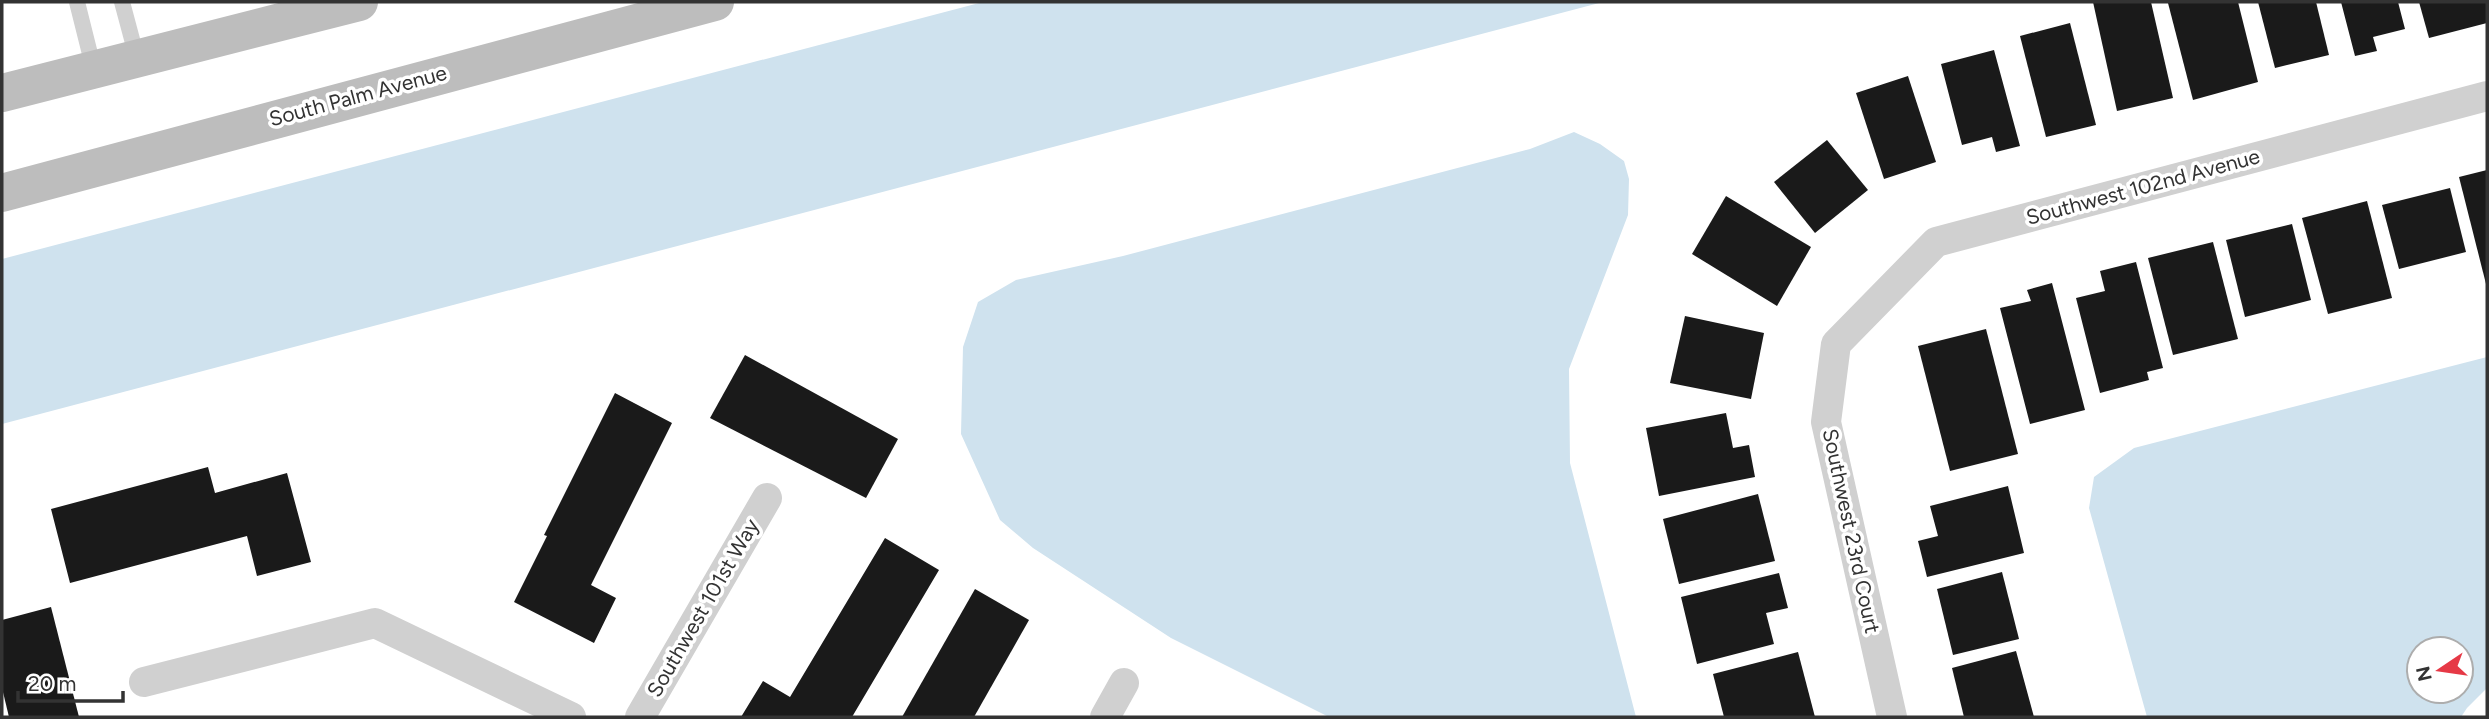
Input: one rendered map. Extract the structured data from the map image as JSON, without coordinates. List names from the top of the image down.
{
  "streets": {
    "main road": ["South Palm Avenue"],
    "street": ["Southwest 102nd Avenue", "Southwest 23rd Court", "Southwest 101st Way"]
  },
  "crossings": [
    ["Southwest 102nd Avenue", "Southwest 23rd Court"]
  ],
  "scale_bar": "20 m",
  "north": "left"
}
